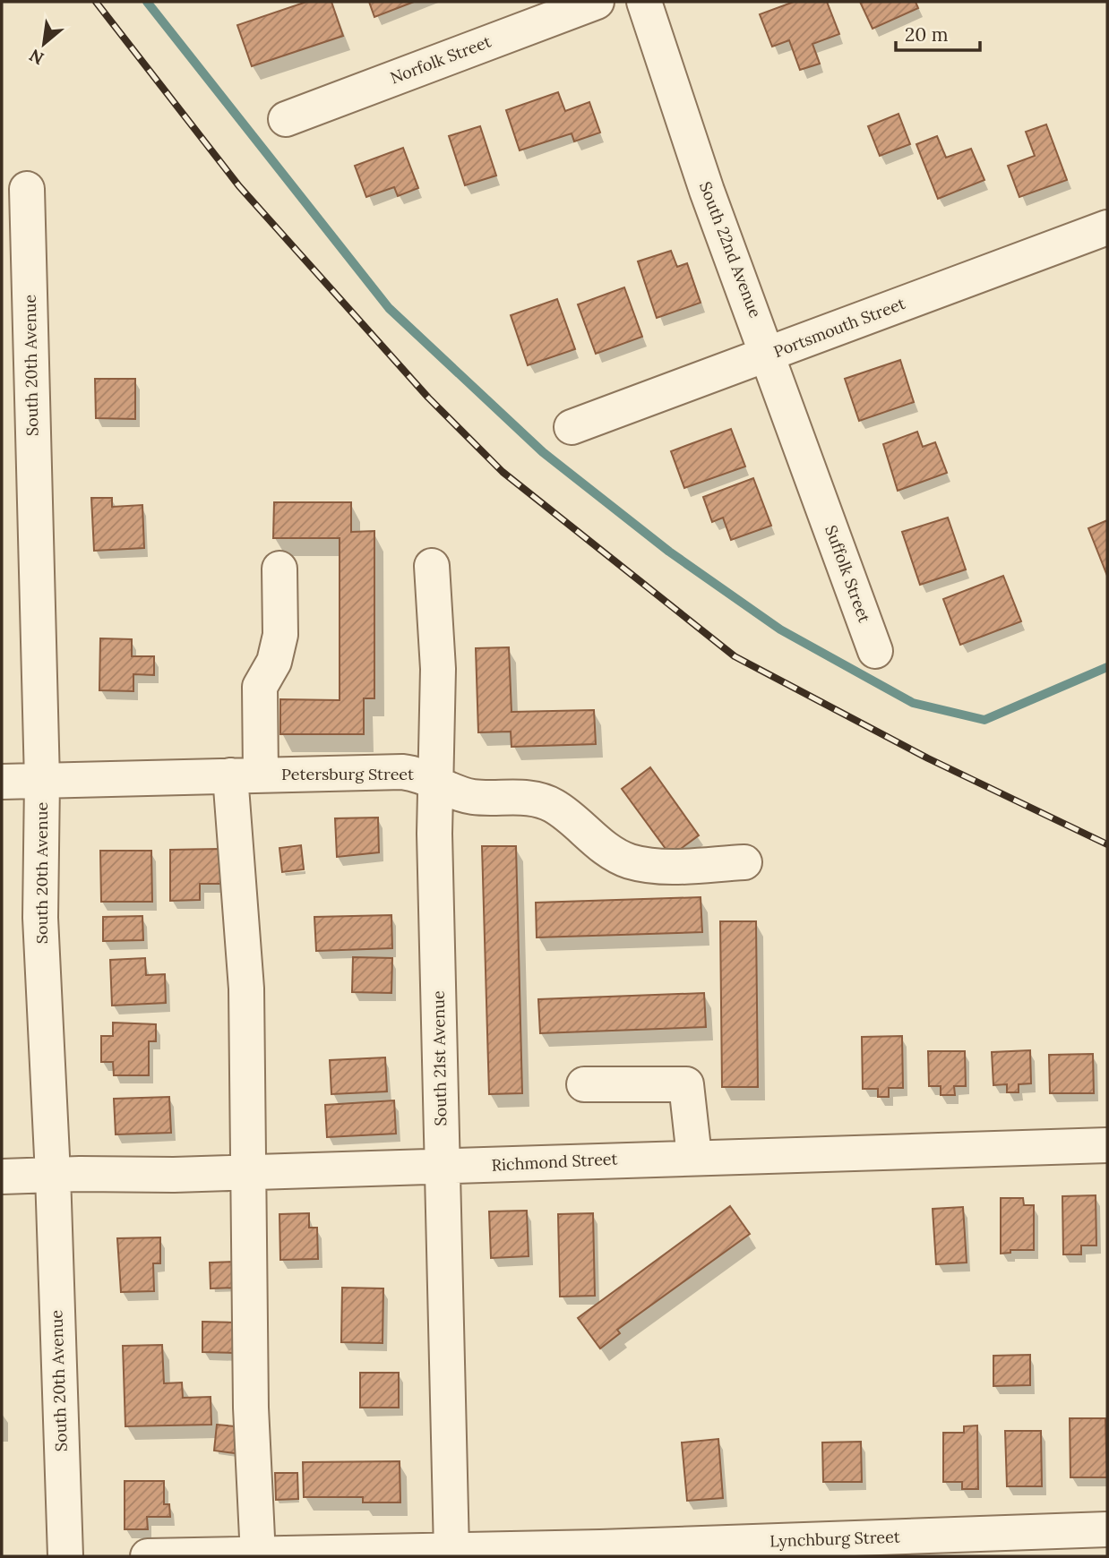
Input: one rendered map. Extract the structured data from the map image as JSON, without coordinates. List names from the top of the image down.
{
  "streets": {
    "street": [
      "Norfolk Street",
      "South 22nd Avenue",
      "Portsmouth Street",
      "South 20th Avenue",
      "Suffolk Street",
      "Petersburg Street",
      "South 21st Avenue",
      "Richmond Street",
      "Lynchburg Street"
    ]
  },
  "crossings": [
    ["South 22nd Avenue", "Portsmouth Street"],
    ["South 22nd Avenue", "Suffolk Street"],
    ["South 20th Avenue", "Petersburg Street"],
    ["South 20th Avenue", "Richmond Street"],
    ["Petersburg Street", "South 21st Avenue"],
    ["South 21st Avenue", "Richmond Street"],
    ["South 21st Avenue", "Lynchburg Street"]
  ],
  "scale_bar": "20 m",
  "north": "bottom left"
}
